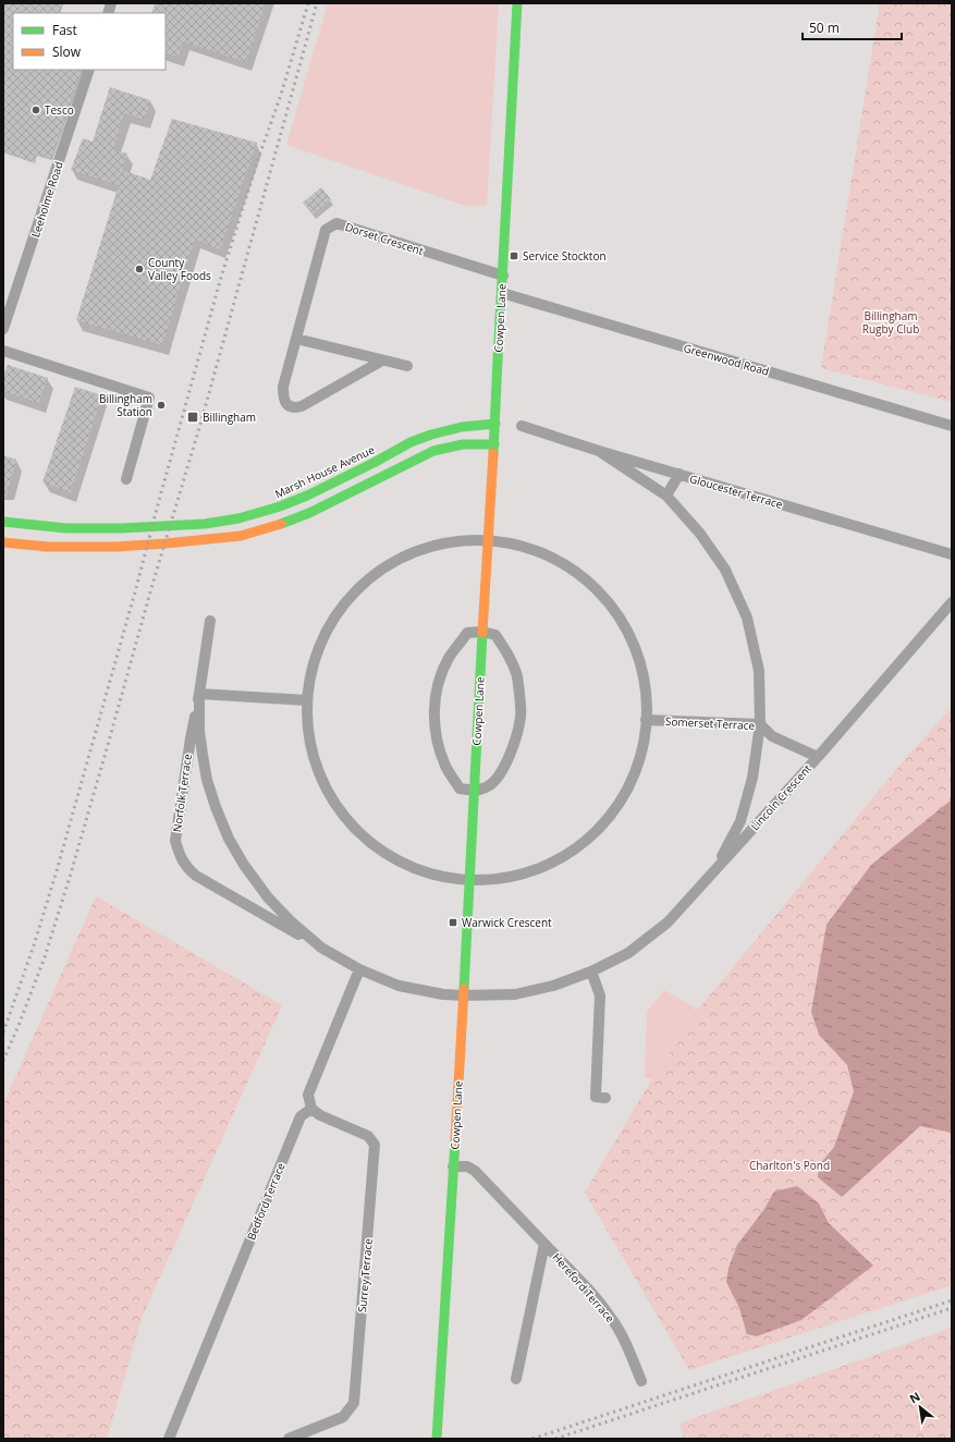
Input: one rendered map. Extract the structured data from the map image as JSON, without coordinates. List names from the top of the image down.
{
  "streets": {
    "street": [
      "Leeholme Road",
      "Dorset Crescent",
      "Cowpen Lane",
      "Greenwood Road",
      "Marsh House Avenue",
      "Gloucester Terrace",
      "Somerset Terrace",
      "Norfolk Terrace",
      "Lincoln Crescent",
      "Bedford Terrace",
      "Surrey Terrace",
      "Hereford Terrace"
    ]
  },
  "crossings": [
    ["Dorset Crescent", "Cowpen Lane"],
    ["Cowpen Lane", "Greenwood Road"],
    ["Cowpen Lane", "Marsh House Avenue"],
    ["Cowpen Lane", "Lincoln Crescent"],
    ["Cowpen Lane", "Hereford Terrace"],
    ["Somerset Terrace", "Lincoln Crescent"],
    ["Bedford Terrace", "Surrey Terrace"]
  ],
  "parks": ["Billingham Rugby Club", "Charlton's Pond"],
  "places": {
    "other": ["Tesco", "County Valley Foods", "Billingham Station"],
    "transit": ["Service Stockton", "Billingham", "Warwick Crescent"]
  },
  "legend": ["Fast", "Slow"],
  "scale_bar": "50 m",
  "north": "top left"
}
